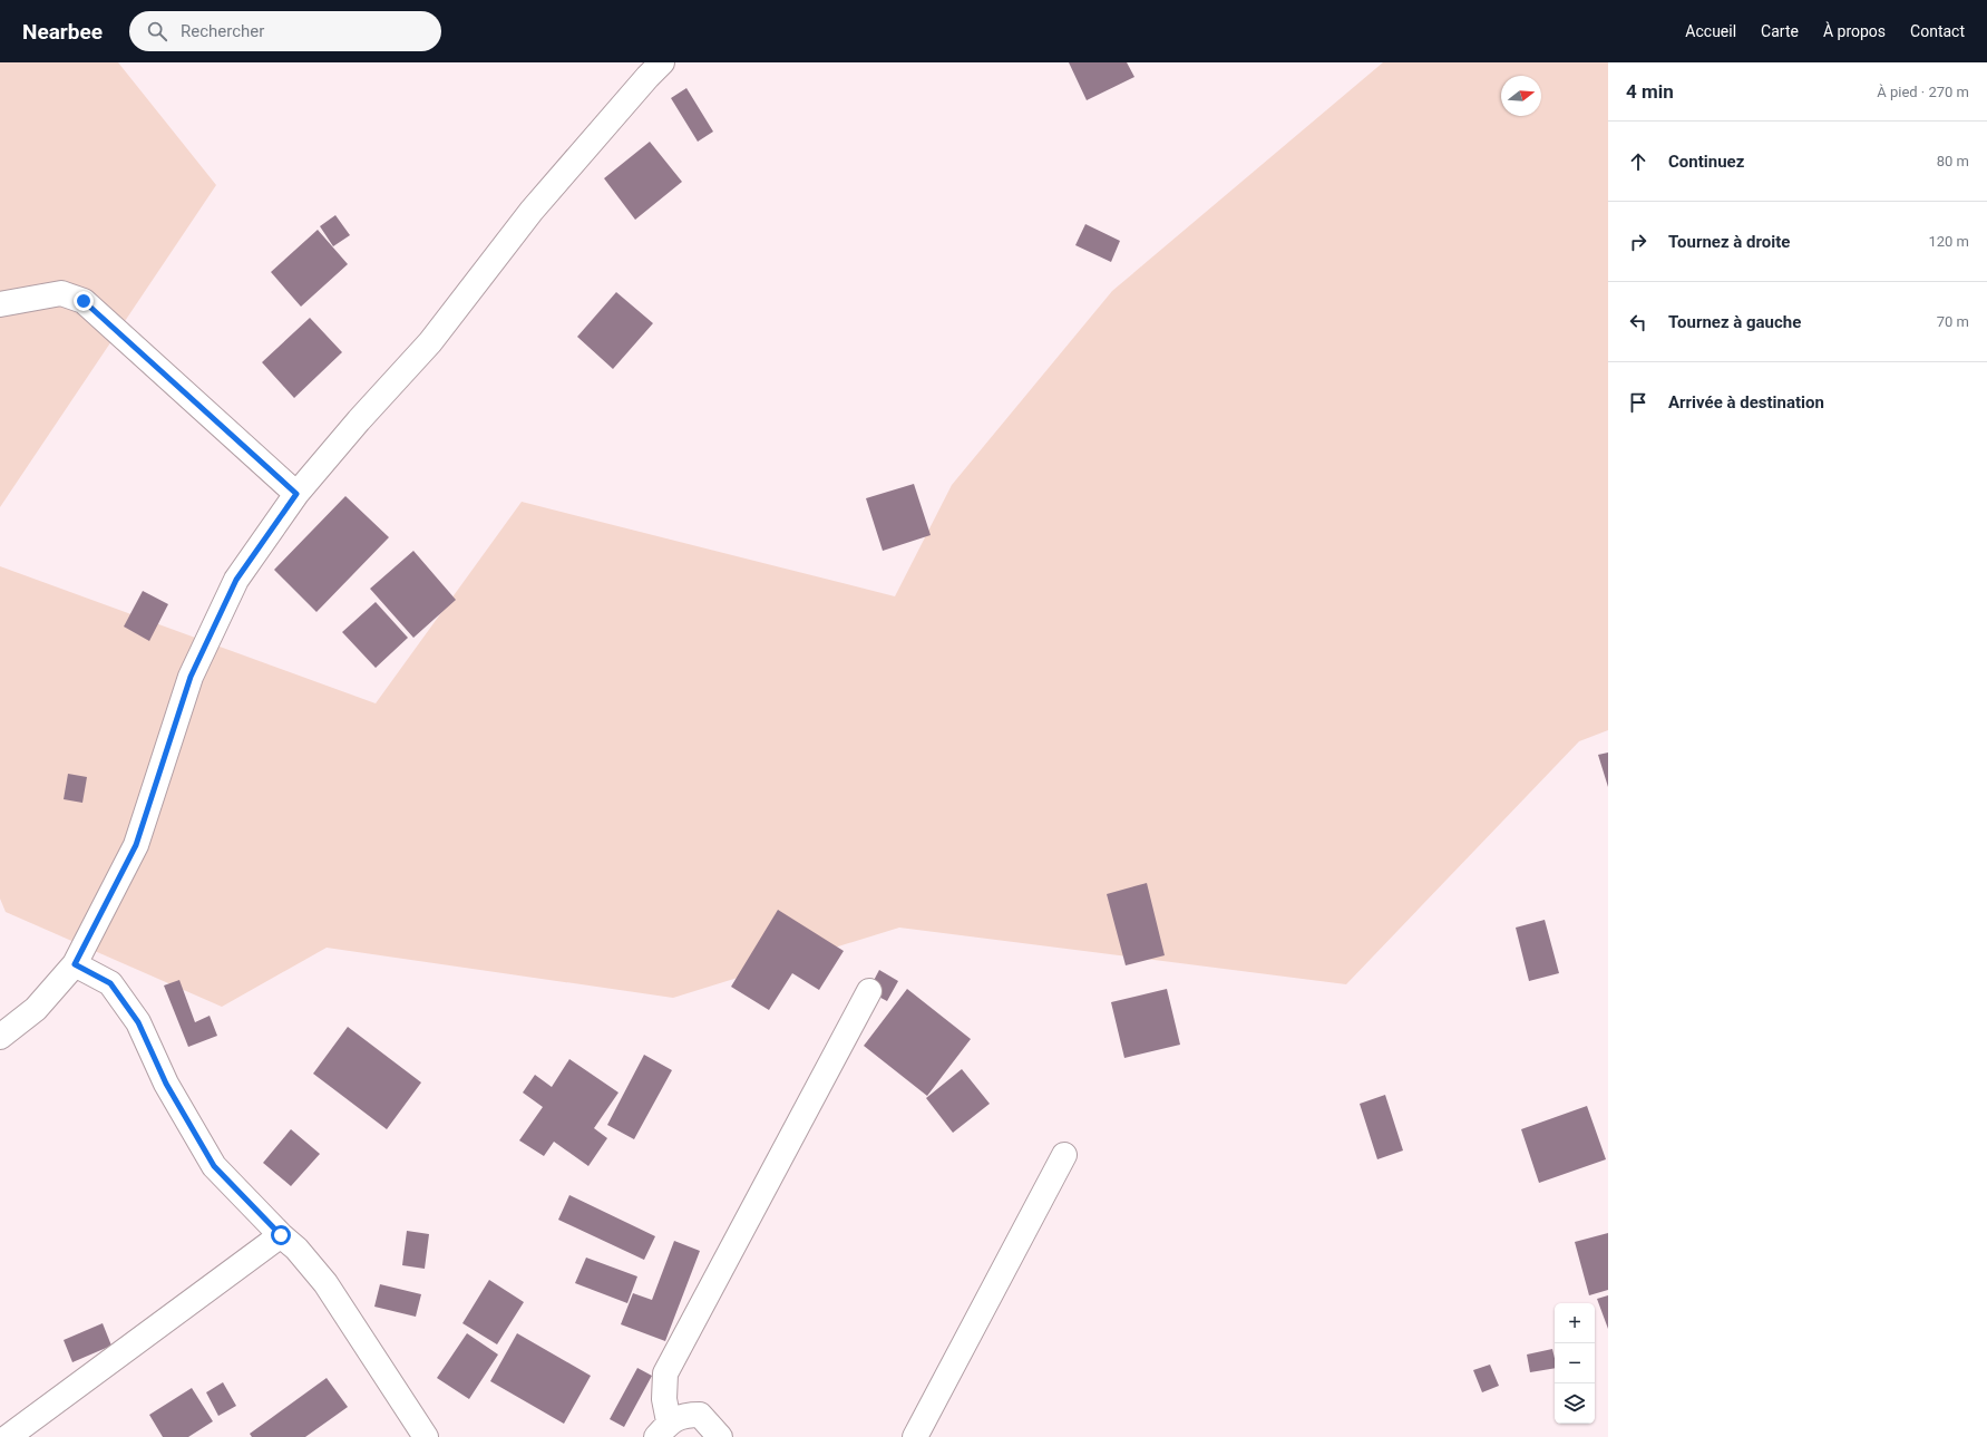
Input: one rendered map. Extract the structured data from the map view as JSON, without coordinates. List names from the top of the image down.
{
  "north": "right",
  "page": {
    "header": "Nearbee",
    "search": "Rechercher",
    "nav": [
      "Accueil",
      "Carte",
      "À propos",
      "Contact"
    ],
    "heading": ["4 min", "À pied · 270 m"],
    "list": [
      ["Continuez", "80 m"],
      ["Tournez à droite", "120 m"],
      ["Tournez à gauche", "70 m"],
      "Arrivée à destination"
    ],
    "map_buttons": ["+", "−"]
  }
}
